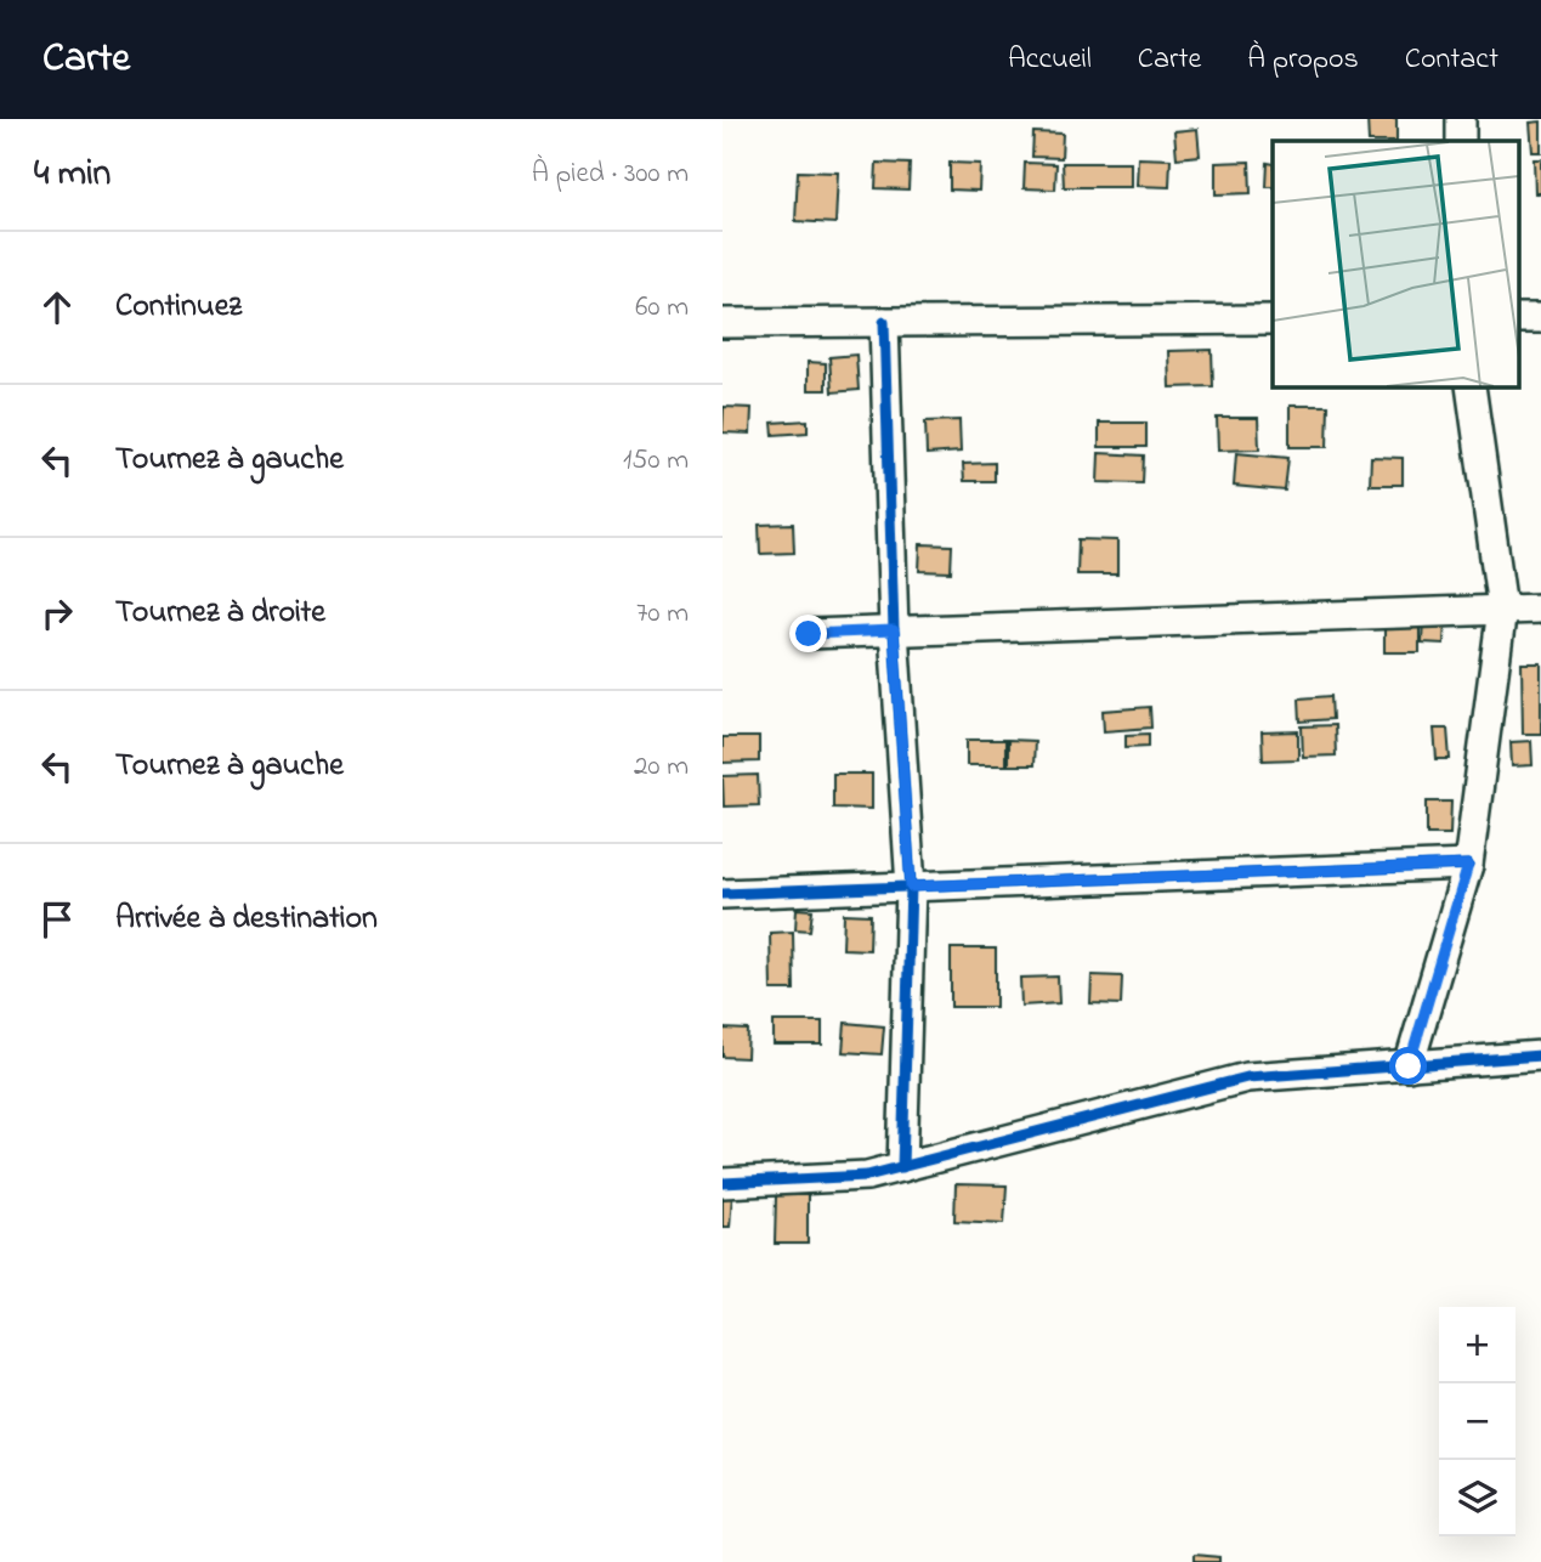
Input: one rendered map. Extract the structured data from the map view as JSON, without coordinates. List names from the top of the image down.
{
  "page": {
    "header": "Carte",
    "nav": [
      "Accueil",
      "Carte",
      "À propos",
      "Contact"
    ],
    "heading": ["4 min", "À pied · 300 m"],
    "list": [
      ["Continuez", "60 m"],
      ["Tournez à gauche", "150 m"],
      ["Tournez à droite", "70 m"],
      ["Tournez à gauche", "20 m"],
      "Arrivée à destination"
    ],
    "map_buttons": ["+", "−"]
  }
}
